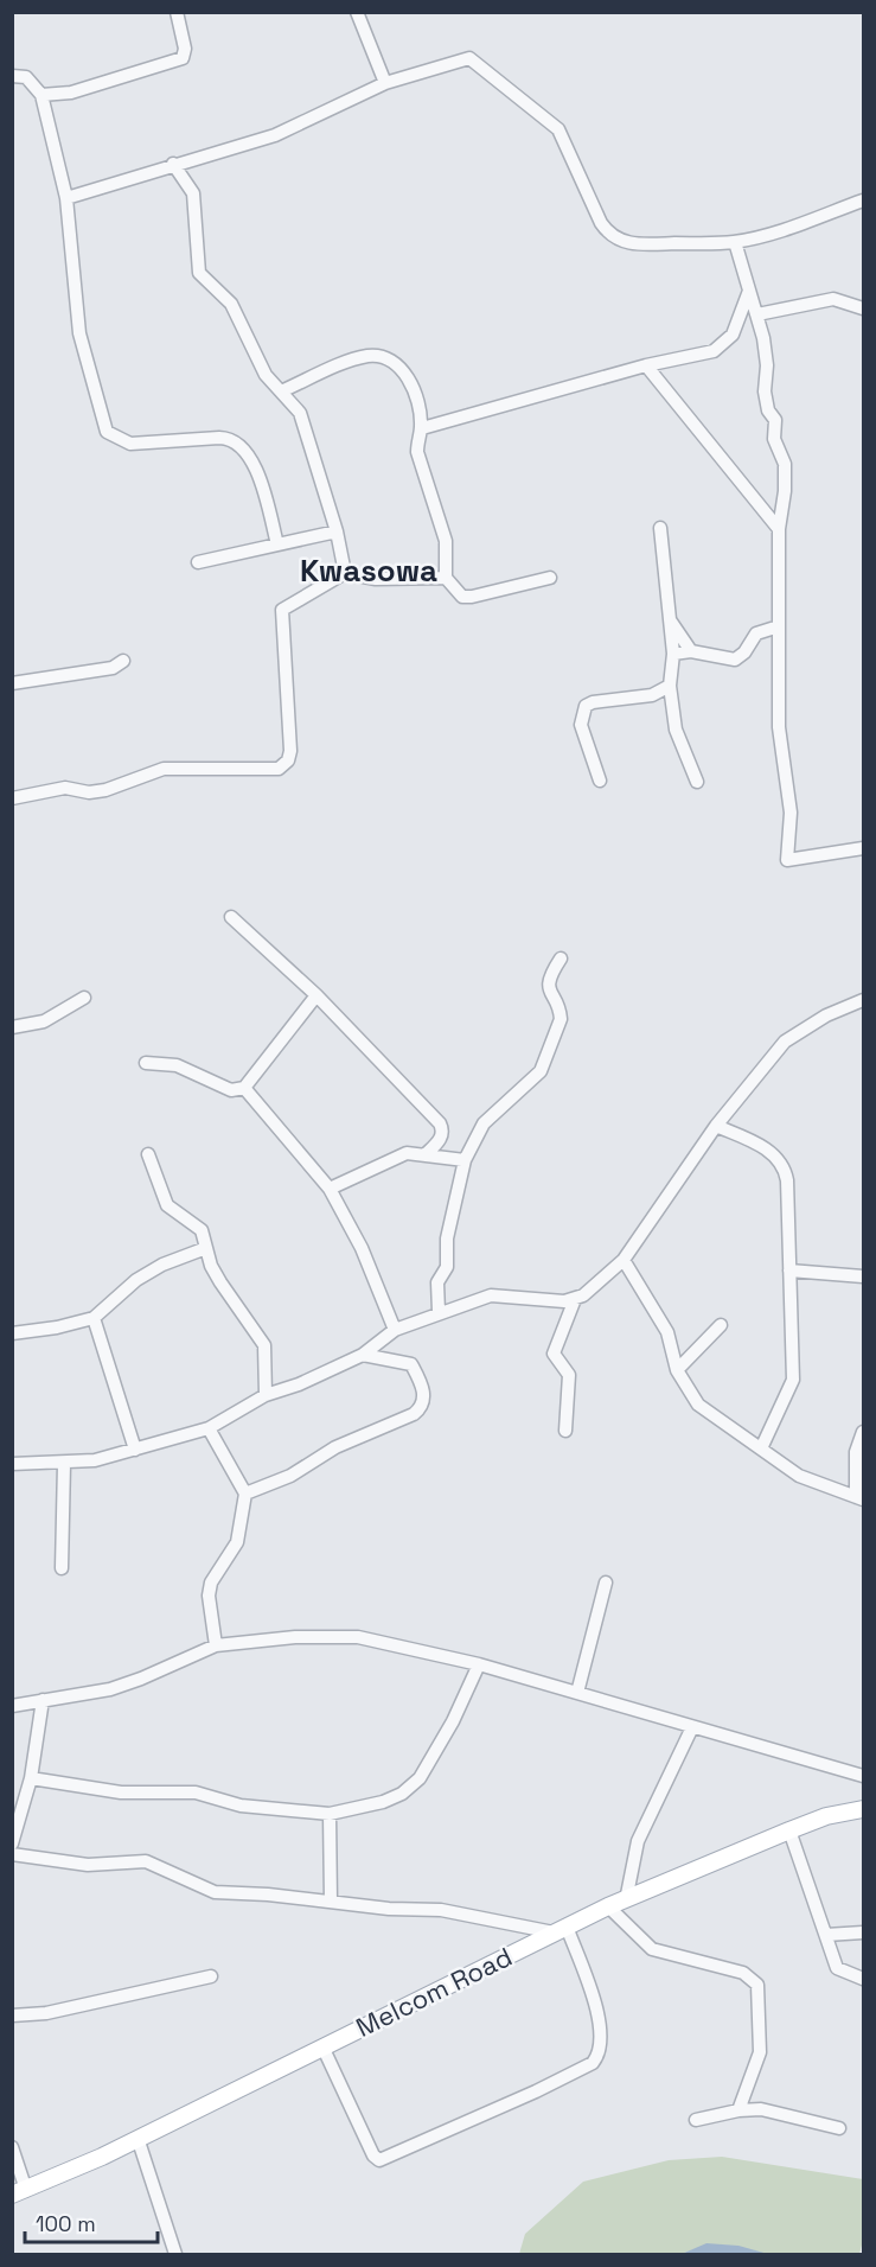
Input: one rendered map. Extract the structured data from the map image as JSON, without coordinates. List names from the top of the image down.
{
  "streets": {
    "main road": ["Melcom Road"]
  },
  "districts": ["Kwasowa"],
  "scale_bar": "100 m"
}
